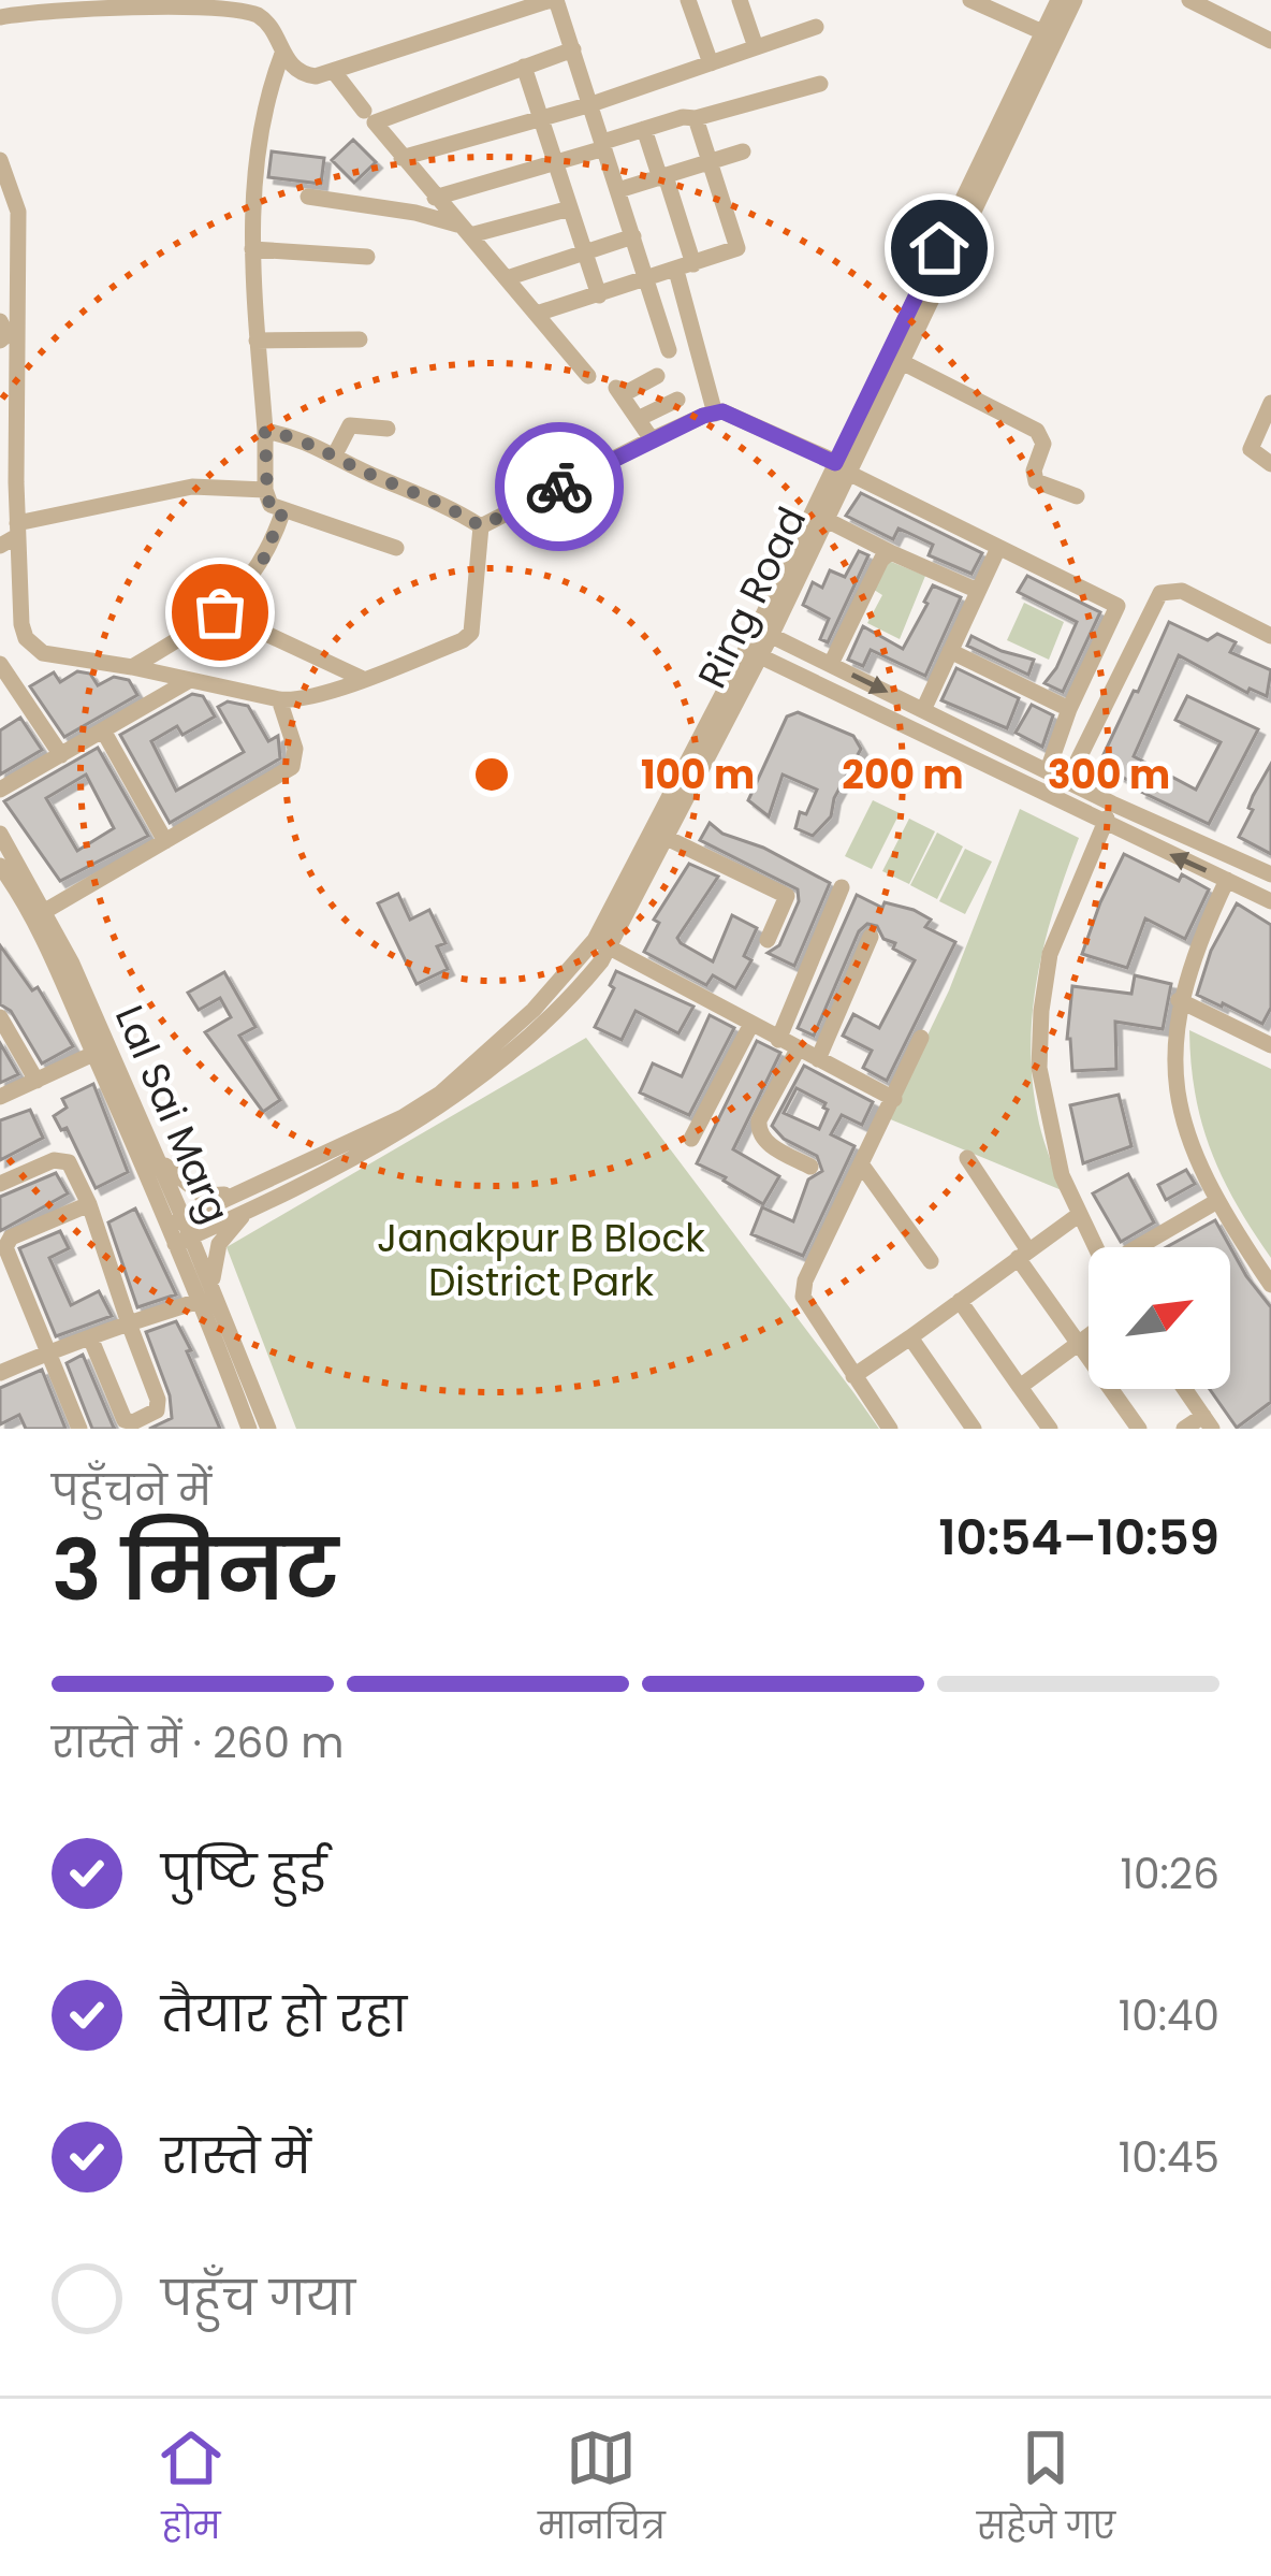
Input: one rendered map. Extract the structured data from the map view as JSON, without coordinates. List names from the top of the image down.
{
  "streets": {
    "street": ["Ring Road", "Lal Sai Marg"]
  },
  "crossings": [
    ["Ring Road", "Lal Sai Marg"]
  ],
  "parks": ["Janakpur B Block District Park"],
  "north": "top right",
  "page": {
    "heading": ["3 मिनट", "पहुँचने में", "10:54–10:59"],
    "bar": "रास्ते में · 260 m",
    "list": [
      ["पुष्टि हुई", "10:26"],
      ["तैयार हो रहा", "10:40"],
      ["रास्ते में", "10:45"],
      "पहुँच गया"
    ],
    "tabs": ["होम", "मानचित्र", "सहेजे गए"]
  },
  "rings": ["100 m", "200 m", "300 m"]
}
